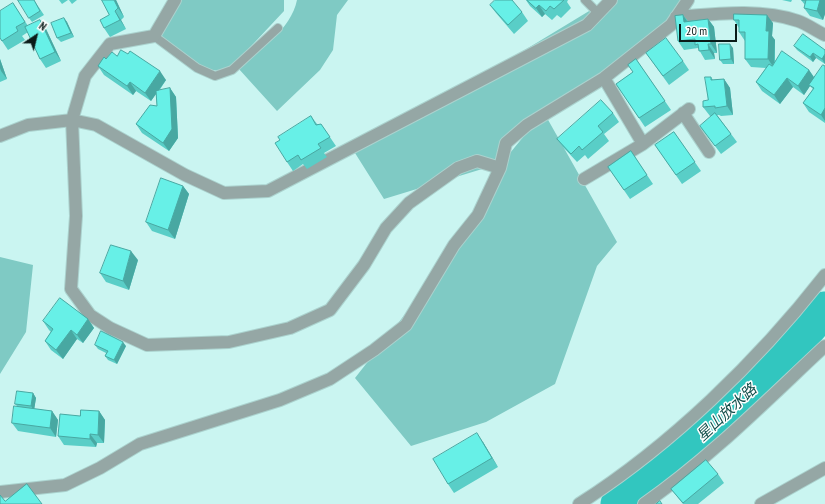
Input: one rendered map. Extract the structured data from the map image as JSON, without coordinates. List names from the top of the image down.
{
  "water": ["星山放水路"],
  "scale_bar": "20 m",
  "north": "top right"
}
